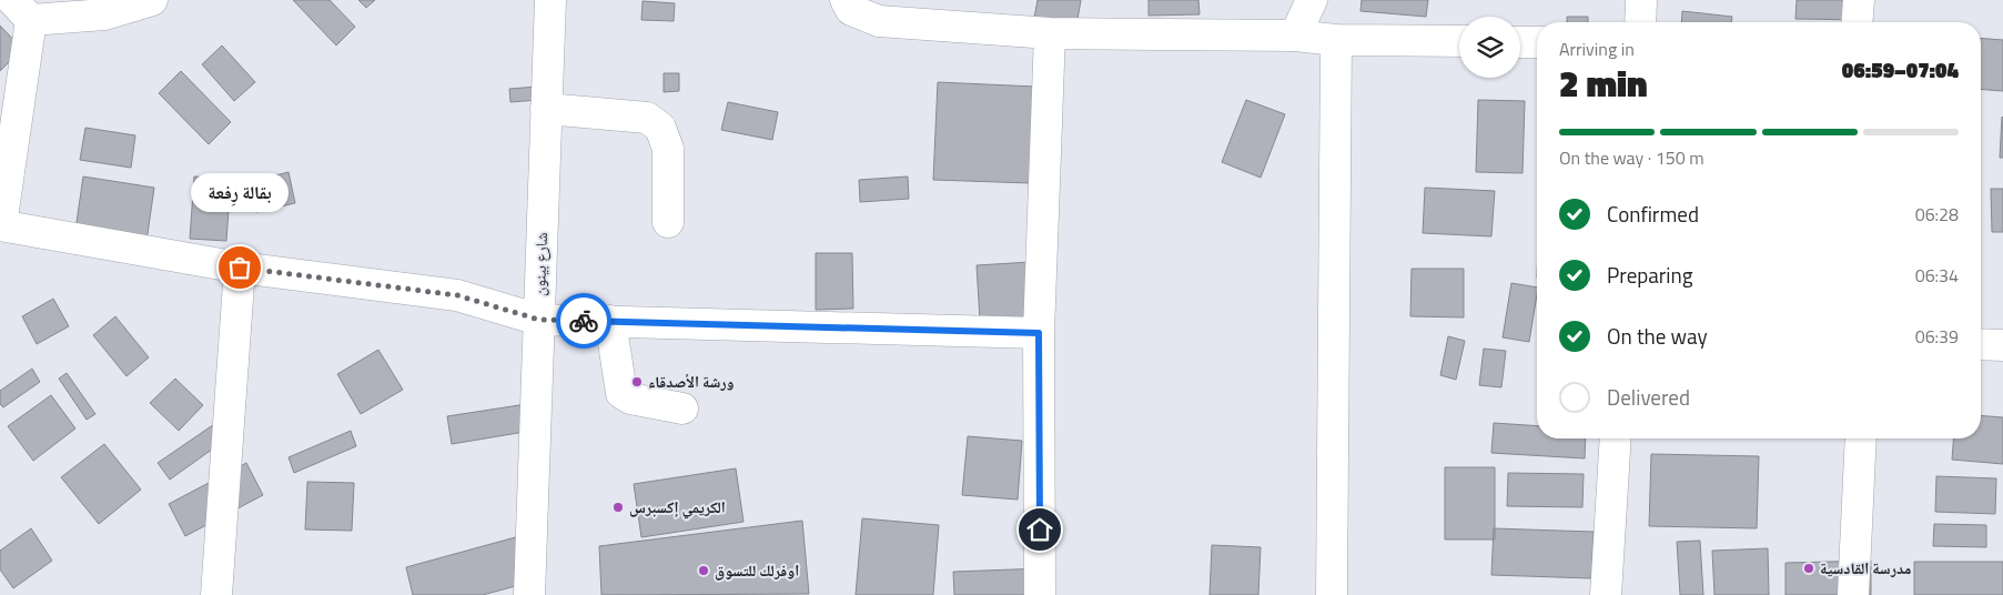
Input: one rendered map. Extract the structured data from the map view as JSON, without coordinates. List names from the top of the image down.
{
  "streets": {
    "street": ["شارع بينون"]
  },
  "places": [
    "بقالة رِفعة",
    "ورشة الأصدقاء",
    "الكريمي إكسبرس",
    "مدرسة القادسية",
    "اوفرلك للتسوق"
  ],
  "page": {
    "heading": ["2 min", "Arriving in", "06:59–07:04"],
    "bar": "On the way · 150 m",
    "bubble": "بقالة رِفعة",
    "list": [
      ["Confirmed", "06:28"],
      ["Preparing", "06:34"],
      ["On the way", "06:39"],
      "Delivered"
    ]
  }
}
